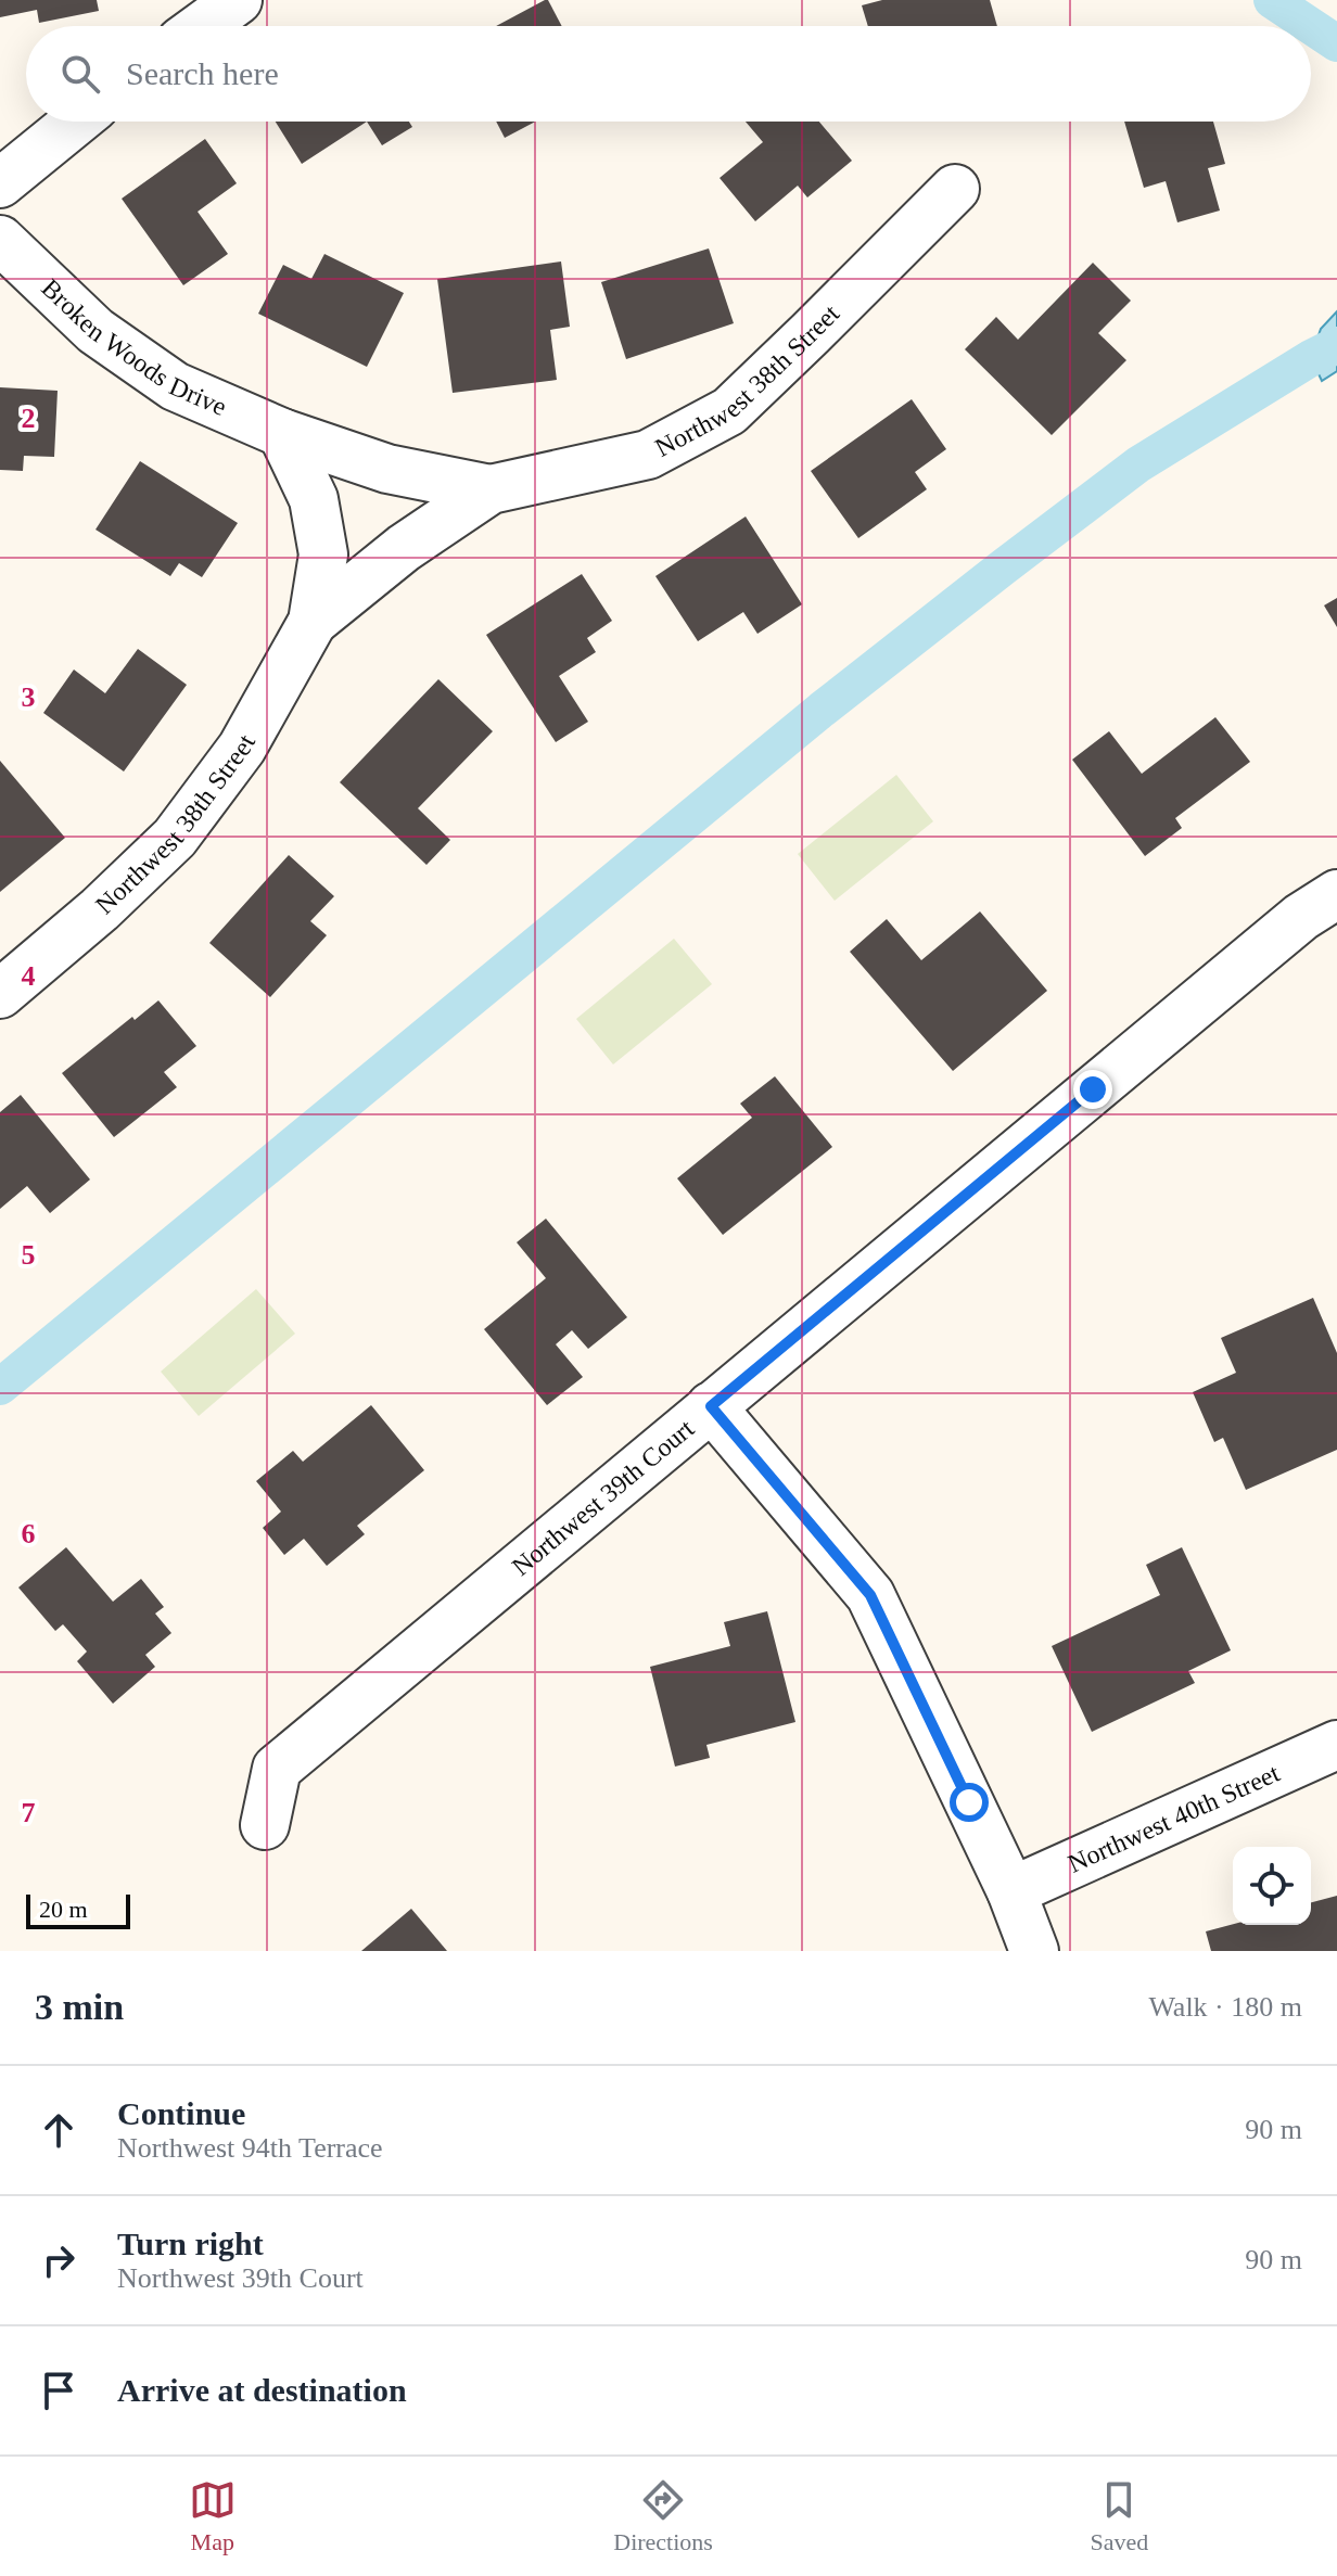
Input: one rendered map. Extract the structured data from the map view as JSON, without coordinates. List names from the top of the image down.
{
  "streets": {
    "street": [
      "Broken Woods Drive",
      "Northwest 38th Street",
      "Northwest 39th Court",
      "Northwest 40th Street"
    ]
  },
  "crossings": [
    ["Broken Woods Drive", "Northwest 38th Street"]
  ],
  "scale_bar": "20 m",
  "page": {
    "search": "Search here",
    "scale": "20 m",
    "heading": ["3 min", "Walk · 180 m"],
    "list": [
      ["Continue", "Northwest 94th Terrace", "90 m"],
      ["Turn right", "Northwest 39th Court", "90 m"],
      "Arrive at destination"
    ],
    "nav": ["Map", "Directions", "Saved"]
  },
  "grid": {
    "rows": [
      "2",
      "3",
      "4",
      "5",
      "6",
      "7"
    ]
  }
}
